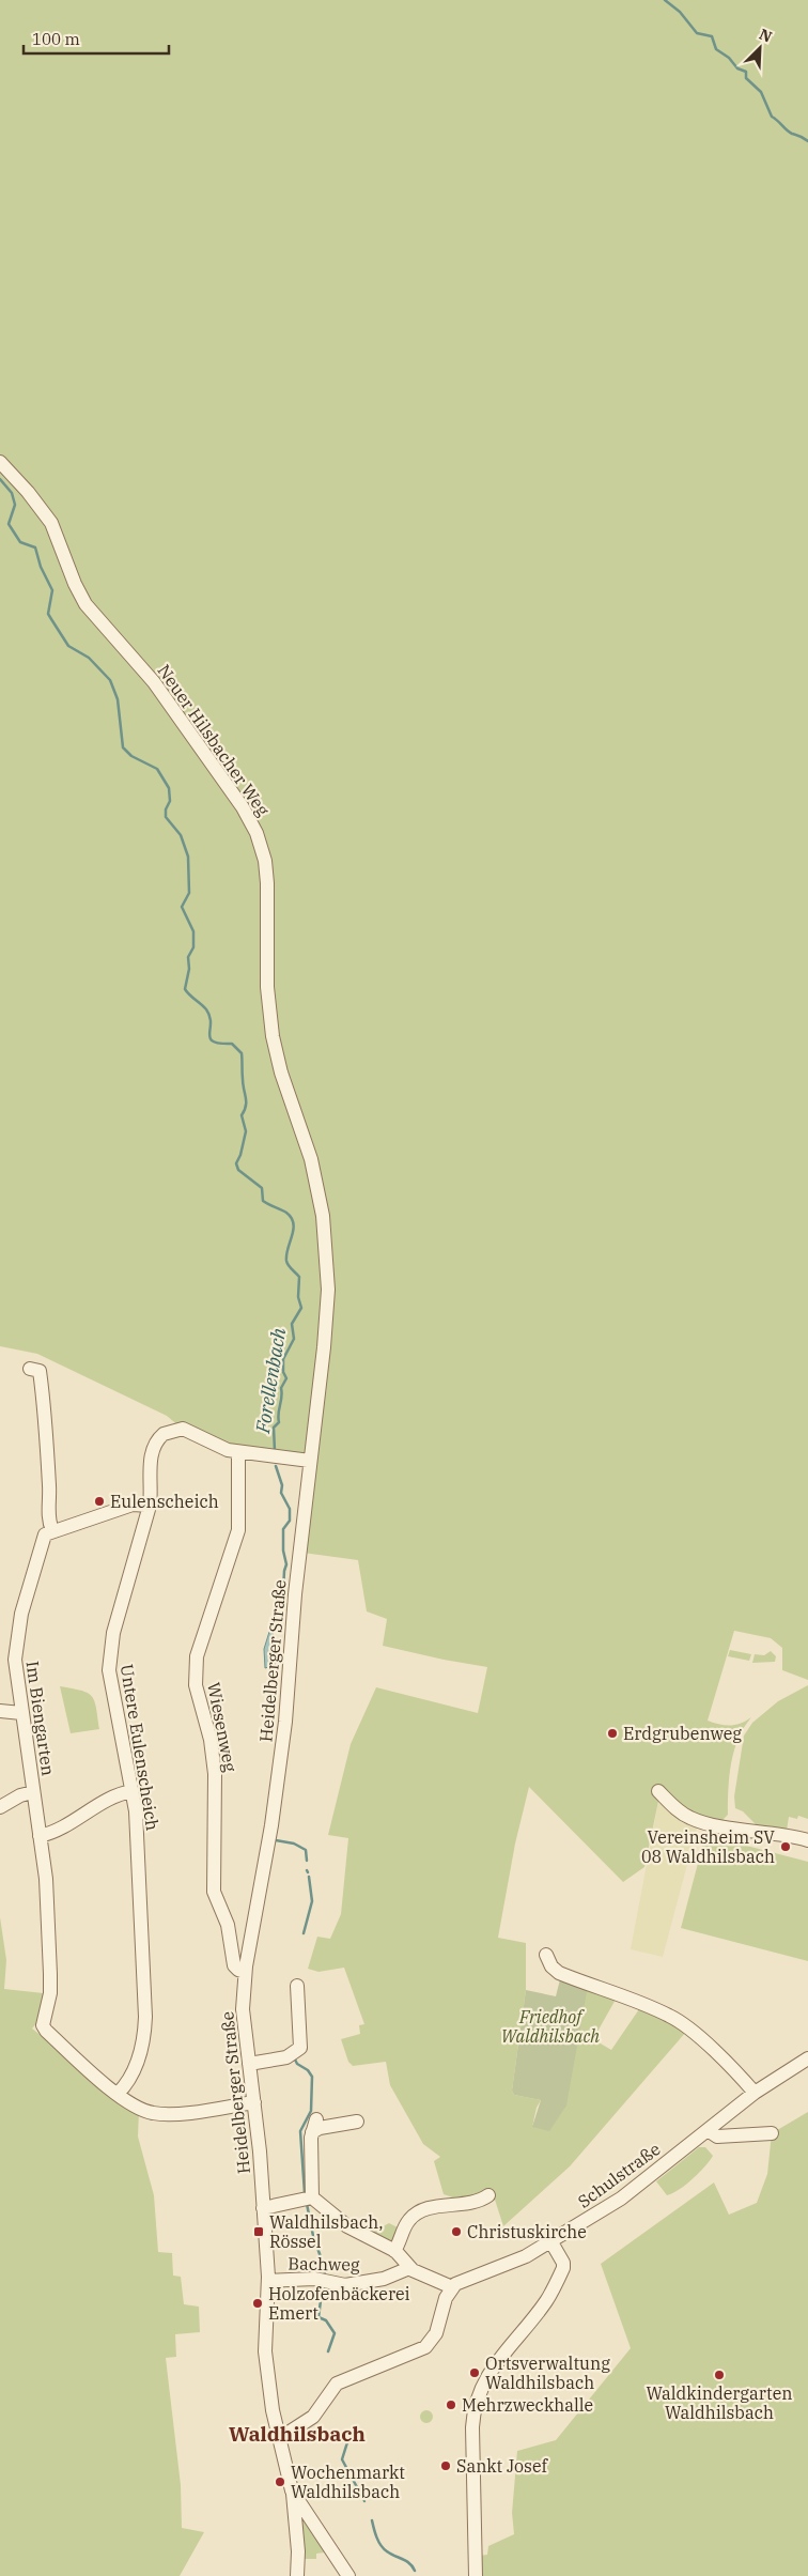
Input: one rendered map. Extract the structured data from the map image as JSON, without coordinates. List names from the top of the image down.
{
  "streets": {
    "street": [
      "Neuer Hilsbacher Weg",
      "Heidelberger Straße",
      "Im Biengarten",
      "Wiesenweg",
      "Untere Eulenscheich",
      "Schulstraße",
      "Bachweg"
    ]
  },
  "crossings": [
    ["Neuer Hilsbacher Weg", "Heidelberger Straße"],
    ["Neuer Hilsbacher Weg", "Untere Eulenscheich"],
    ["Heidelberger Straße", "Wiesenweg"],
    ["Heidelberger Straße", "Untere Eulenscheich"],
    ["Heidelberger Straße", "Bachweg"],
    ["Im Biengarten", "Untere Eulenscheich"],
    ["Wiesenweg", "Untere Eulenscheich"]
  ],
  "districts": ["Waldhilsbach"],
  "water": ["Forellenbach"],
  "parks": ["Friedhof Waldhilsbach"],
  "places": {
    "other": [
      "Eulenscheich",
      "Erdgrubenweg",
      "Vereinsheim SV 08 Waldhilsbach",
      "Christuskirche",
      "Holzofenbäckerei Emert",
      "Ortsverwaltung Waldhilsbach",
      "Waldkindergarten Waldhilsbach",
      "Mehrzweckhalle",
      "Sankt Josef",
      "Wochenmarkt Waldhilsbach"
    ],
    "transit": ["Waldhilsbach, Rössel"]
  },
  "scale_bar": "100 m",
  "north": "top right"
}
